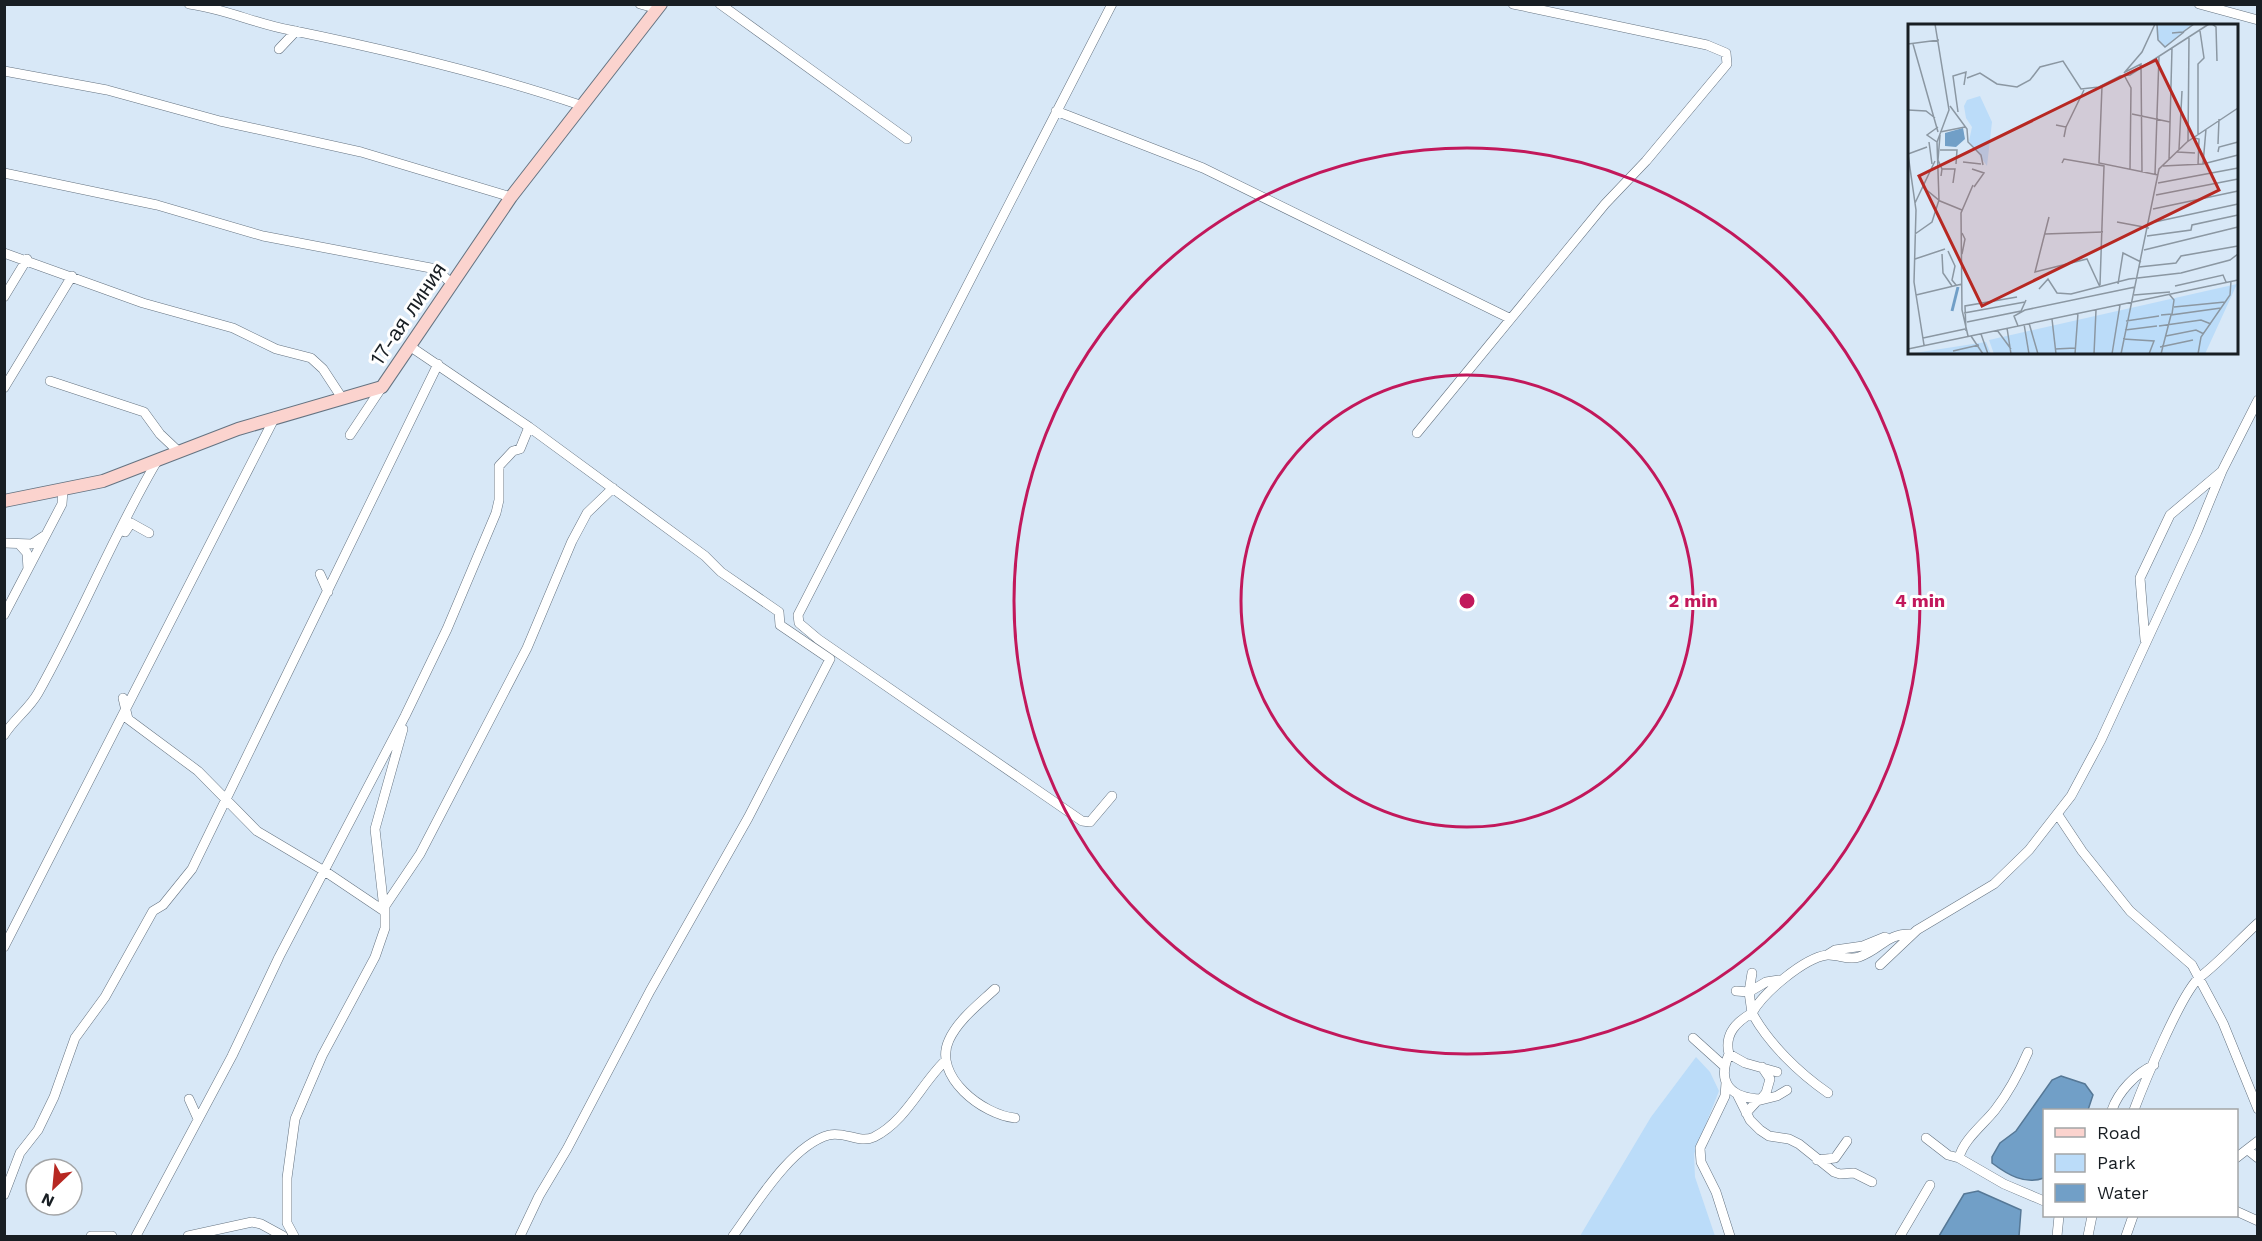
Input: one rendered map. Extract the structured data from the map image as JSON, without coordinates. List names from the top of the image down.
{
  "streets": {
    "street": ["17-ая линия"]
  },
  "legend": ["Road", "Park", "Water"],
  "north": "bottom left",
  "rings": ["2 min", "4 min"]
}
